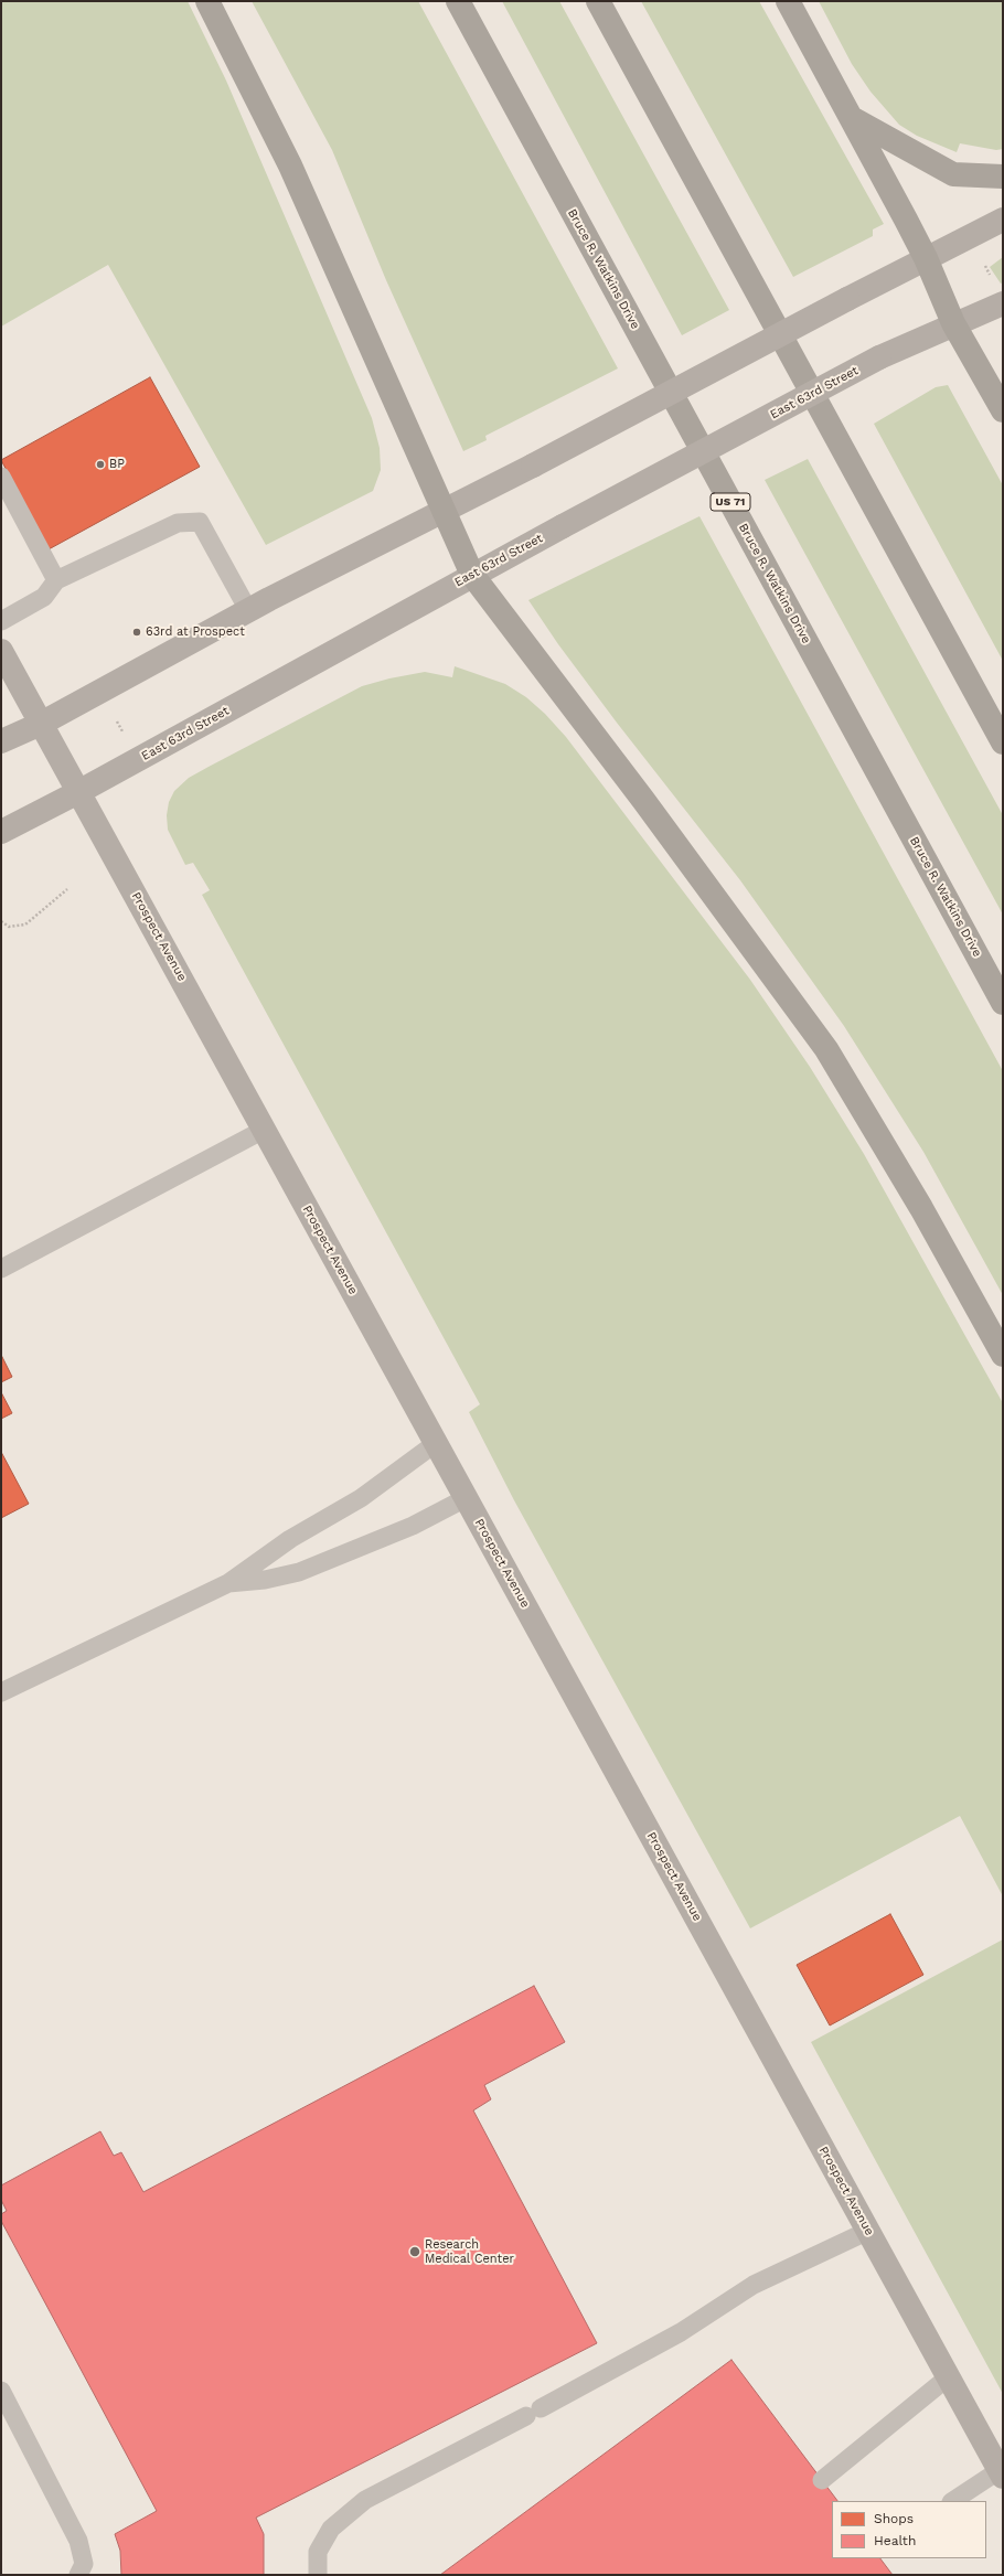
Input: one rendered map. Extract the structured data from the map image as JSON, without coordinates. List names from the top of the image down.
{
  "streets": {
    "highway": ["Bruce R. Watkins Drive", "US 71"],
    "main road": ["East 63rd Street", "Prospect Avenue"]
  },
  "crossings": [
    ["East 63rd Street", "Prospect Avenue"]
  ],
  "places": ["BP", "63rd at Prospect", "Research Medical Center"],
  "legend": ["Shops", "Health"]
}
